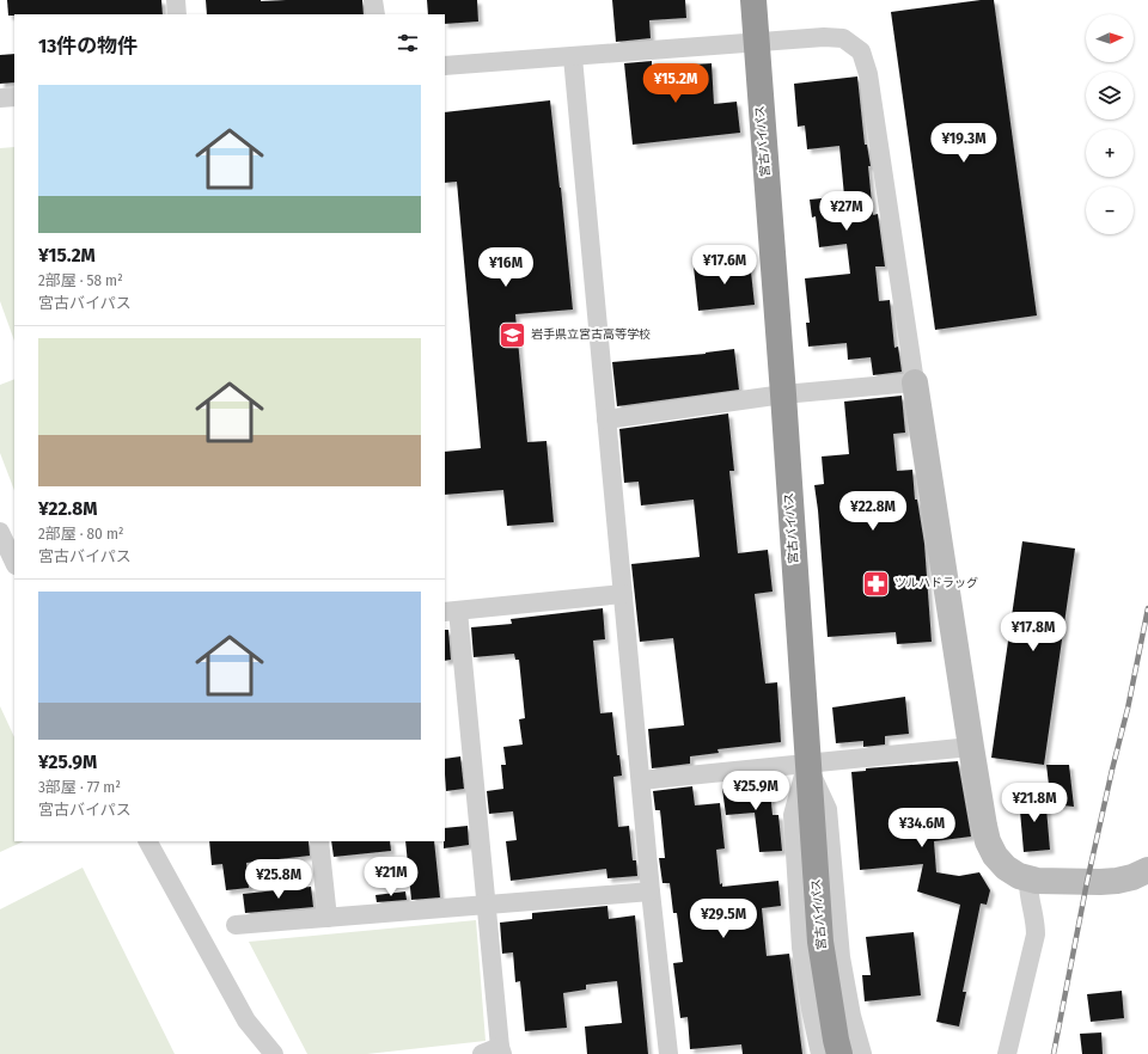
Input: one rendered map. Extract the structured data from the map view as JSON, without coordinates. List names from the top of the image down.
{
  "streets": {
    "highway": ["宮古バイパス"]
  },
  "places": {
    "school or university": ["岩手県立宮古高等学校"],
    "pharmacy": ["ツルハドラッグ"]
  },
  "north": "right",
  "page": {
    "map_buttons": ["+", "−"],
    "heading": "13件の物件",
    "price": [
      "¥15.2M",
      "¥19.3M",
      "¥27M",
      "¥17.6M",
      "¥16M",
      "¥22.8M",
      "¥17.8M",
      "¥25.9M",
      "¥21.8M",
      "¥34.6M",
      "¥21M",
      "¥25.8M",
      "¥29.5M"
    ],
    "list": [
      {
        "name": "¥15.2M",
        "note": "2部屋 · 58 m² · 宮古バイパス"
      },
      {
        "name": "¥22.8M",
        "note": "2部屋 · 80 m² · 宮古バイパス"
      },
      {
        "name": "¥25.9M",
        "note": "3部屋 · 77 m² · 宮古バイパス"
      }
    ]
  }
}
